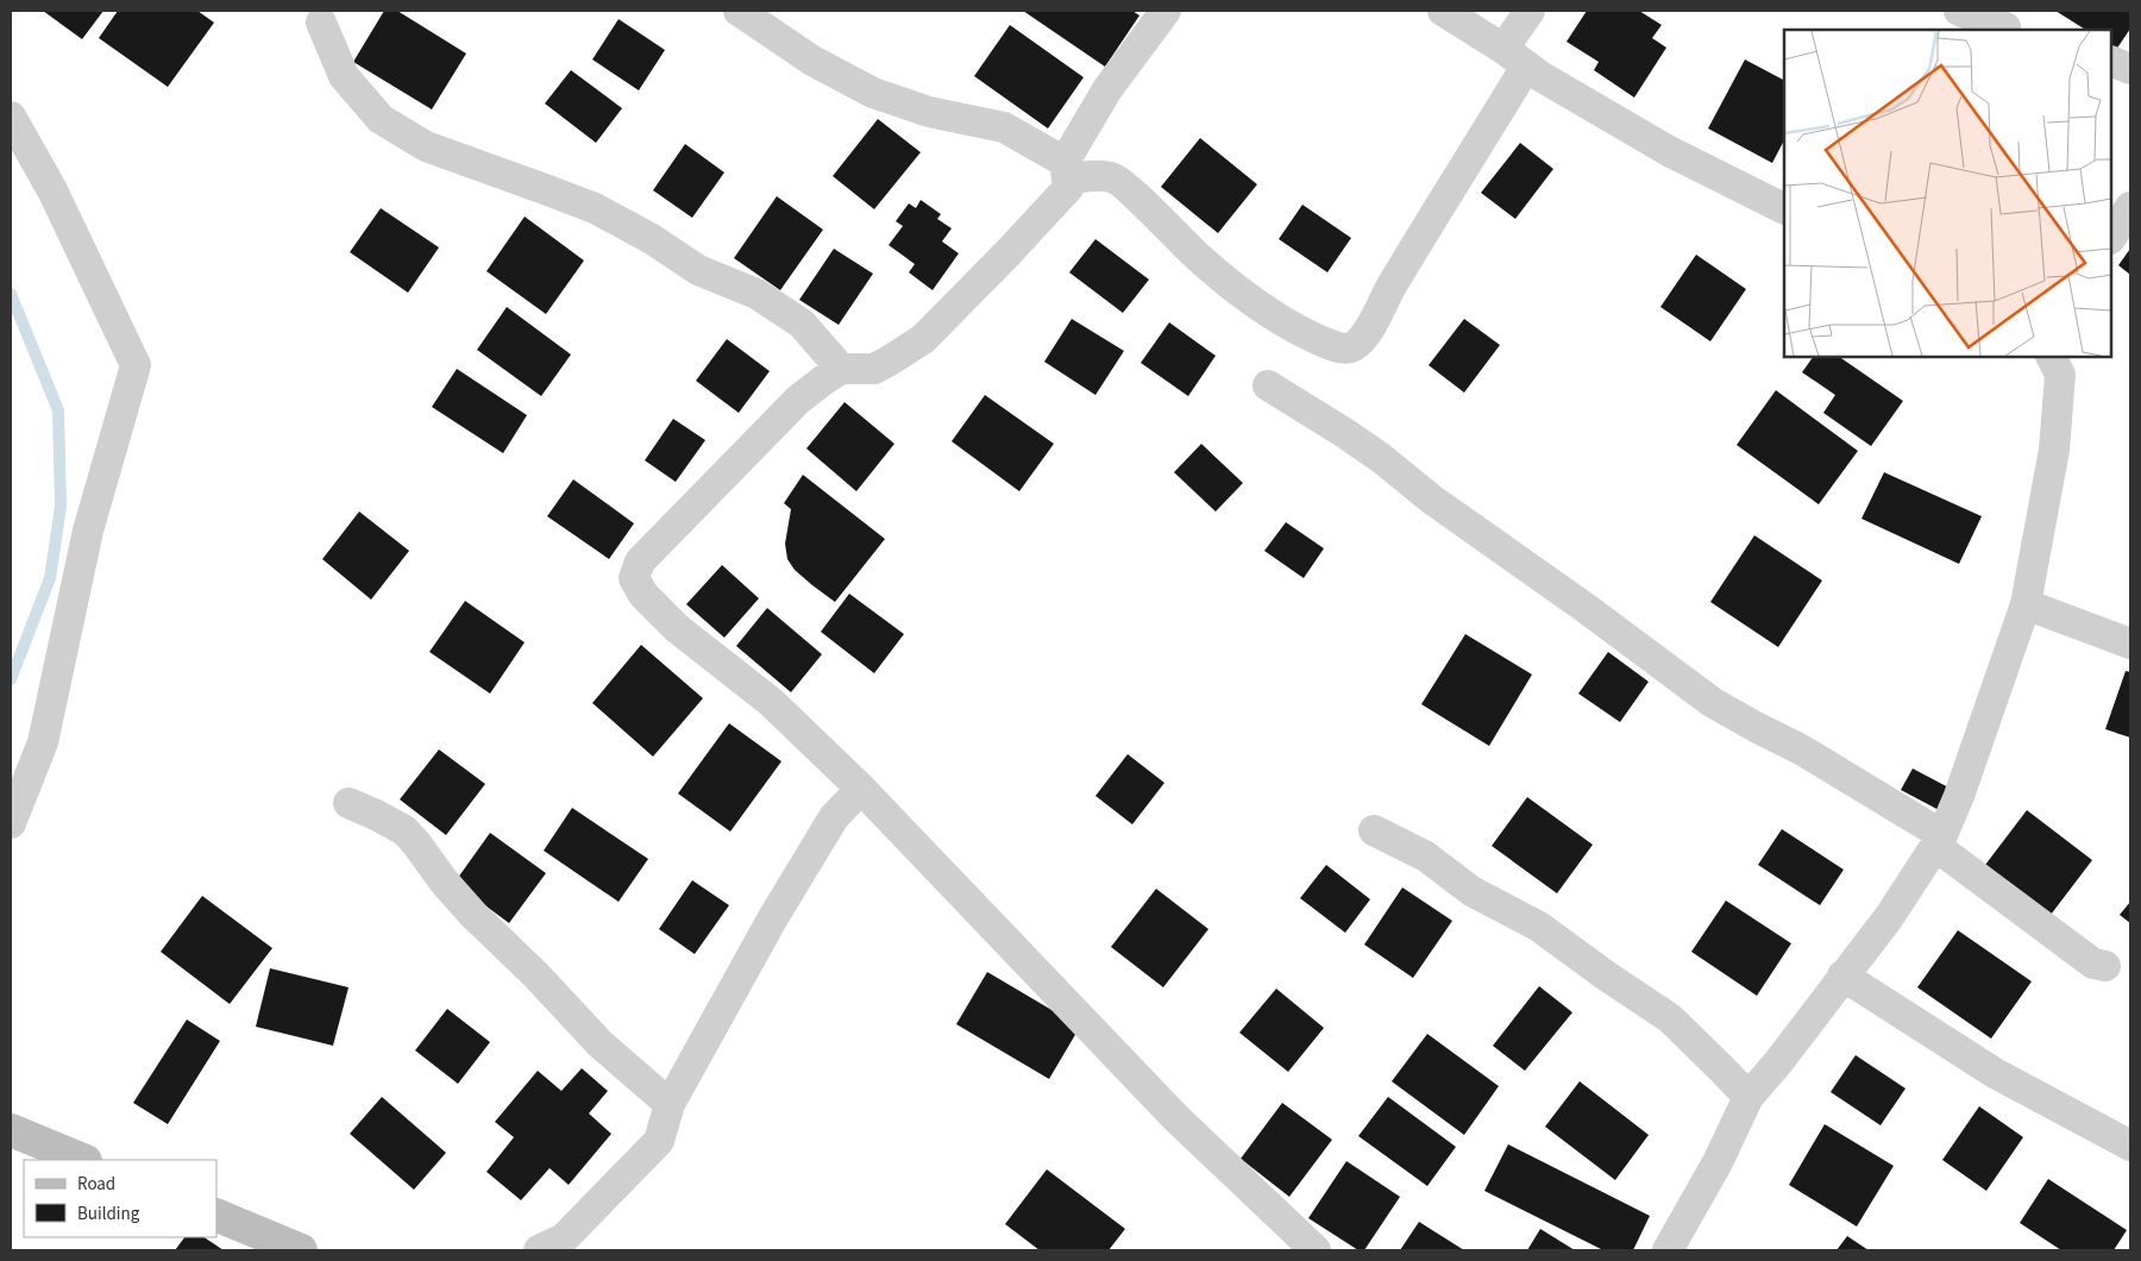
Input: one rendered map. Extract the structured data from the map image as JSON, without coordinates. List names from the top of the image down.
{
  "legend": ["Road", "Building"]
}
